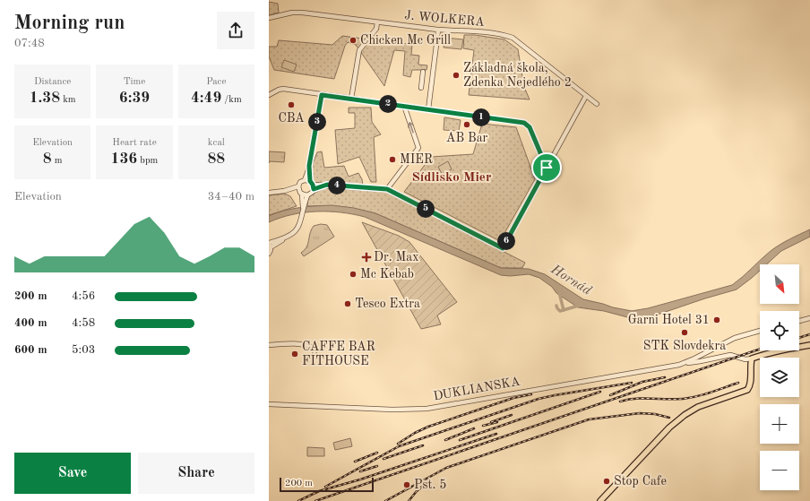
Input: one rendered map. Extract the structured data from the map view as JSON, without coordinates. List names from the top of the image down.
{
  "streets": {
    "street": ["J. WOLKERA", "DUKLIANSKA"]
  },
  "districts": ["Sídlisko Mier"],
  "water": ["Hornád"],
  "places": {
    "other": [
      "Chicken Mc Grill",
      "Základná škola, Zdenka Nejedlého 2",
      "CBA",
      "AB Bar",
      "MIER",
      "Mc Kebab",
      "Tesco Extra",
      "Garni Hotel 31",
      "STK Slovdekra",
      "CAFFE BAR FITHOUSE",
      "Stop Cafe",
      "Pst. 5"
    ],
    "health": ["Dr. Max"]
  },
  "scale_bar": "200 m",
  "north": "bottom right",
  "page": {
    "heading": ["Morning run", "07:48"],
    "stats": [
      ["Distance", "1.38 km"],
      ["Time", "6:39"],
      ["Pace", "4:49 /km"],
      ["Elevation", "8 m"],
      ["Heart rate", "136 bpm"],
      ["kcal", "88"]
    ],
    "pins": [
      "2",
      "1",
      "3",
      "4",
      "5",
      "6"
    ],
    "chart": ["Elevation", "34–40 m"],
    "map_buttons": ["+", "−"],
    "list": [
      {
        "name": "200 m",
        "note": "4:56"
      },
      {
        "name": "400 m",
        "note": "4:58"
      },
      {
        "name": "600 m",
        "note": "5:03"
      }
    ],
    "buttons": ["Save", "Share"],
    "scale": "200 m"
  }
}
